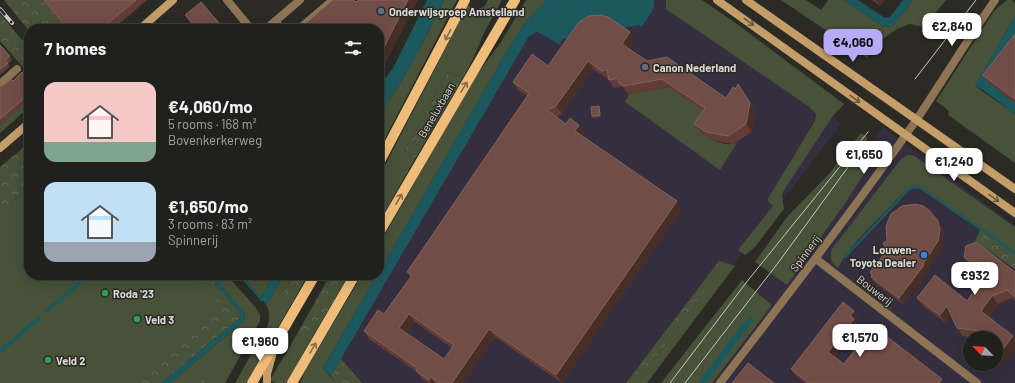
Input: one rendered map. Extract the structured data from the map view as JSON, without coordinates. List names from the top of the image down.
{
  "streets": {
    "main road": ["Beneluxbaan"],
    "street": ["Spinnerij", "Bouwerij"]
  },
  "crossings": [
    ["Spinnerij", "Bouwerij"]
  ],
  "places": [
    "Onderwijsgroep Amstelland",
    "Canon Nederland",
    "Louwen- Toyota Dealer",
    "Roda '23",
    "Veld 3",
    "Veld 2"
  ],
  "north": "top left",
  "page": {
    "price": [
      "€2,840",
      "€4,060",
      "€1,650",
      "€1,240",
      "€932",
      "€1,570",
      "€1,960"
    ],
    "heading": "7 homes",
    "list": [
      {
        "name": "€4,060/mo",
        "note": "5 rooms · 168 m² · Bovenkerkerweg"
      },
      {
        "name": "€1,650/mo",
        "note": "3 rooms · 83 m² · Spinnerij"
      }
    ]
  }
}
